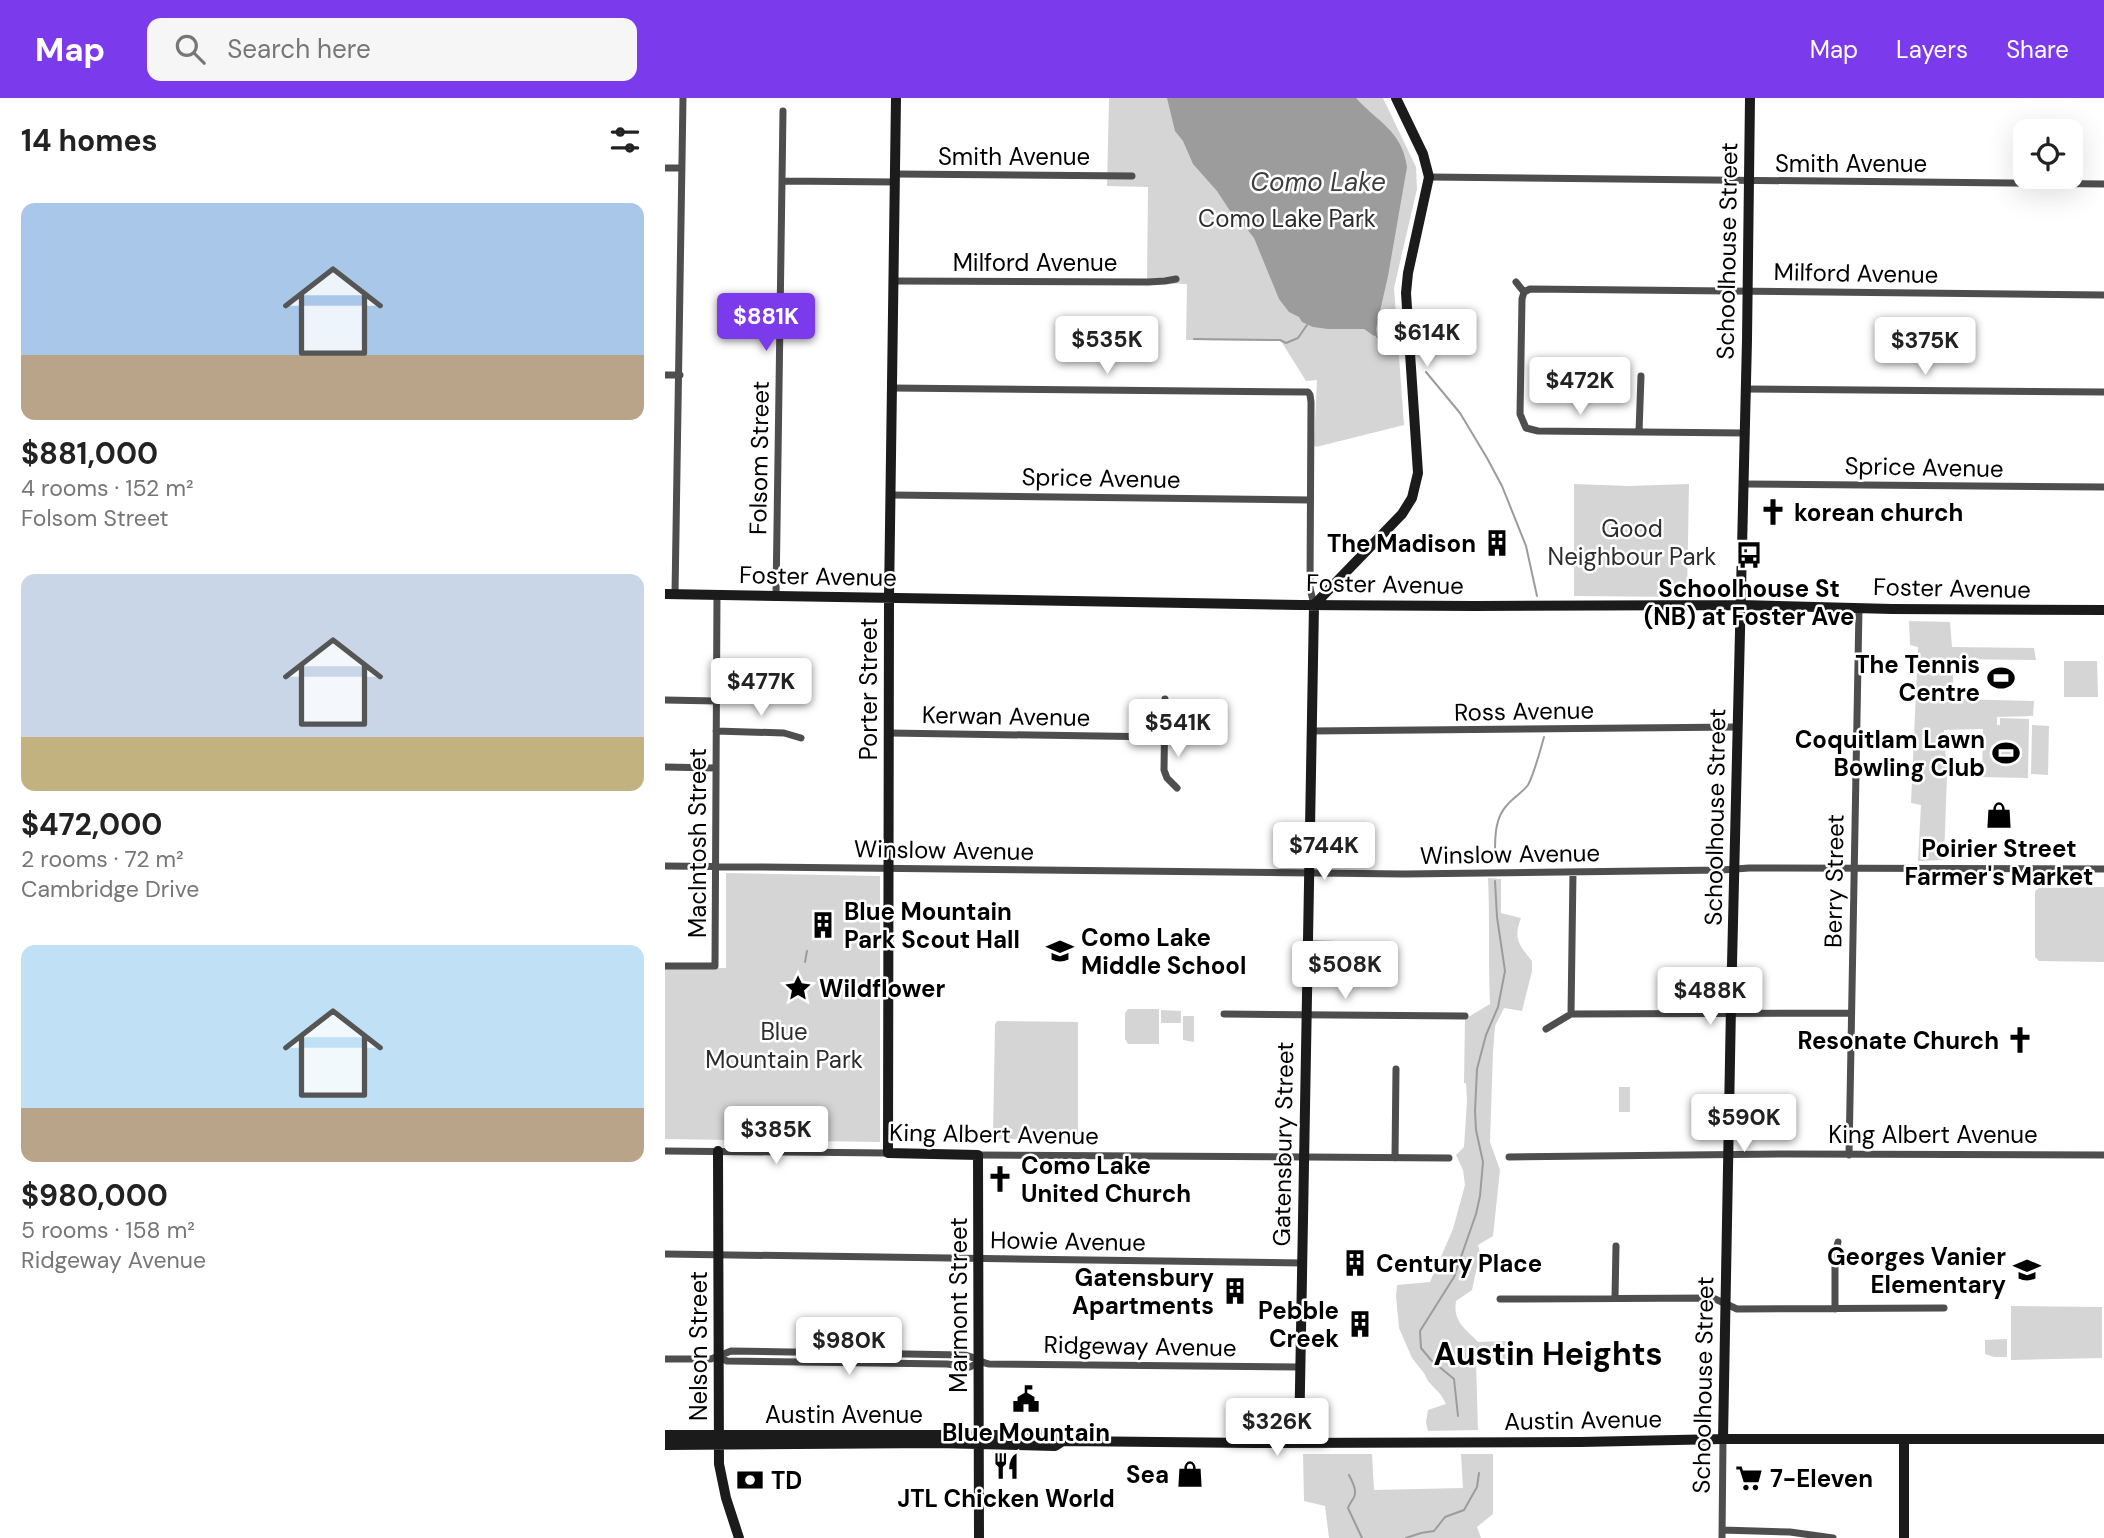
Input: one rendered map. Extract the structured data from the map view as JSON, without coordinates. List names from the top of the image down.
{
  "streets": {
    "street": [
      "Smith Avenue",
      "Schoolhouse Street",
      "Milford Avenue",
      "Folsom Street",
      "Sprice Avenue",
      "Foster Avenue",
      "Porter Street",
      "Ross Avenue",
      "Kerwan Avenue",
      "MacIntosh Street",
      "Winslow Avenue",
      "Berry Street",
      "King Albert Avenue",
      "Gatensbury Street",
      "Howie Avenue",
      "Marmont Street",
      "Nelson Street",
      "Ridgeway Avenue",
      "Austin Avenue"
    ]
  },
  "crossings": [
    ["Smith Avenue", "Schoolhouse Street"],
    ["Smith Avenue", "Folsom Street"],
    ["Smith Avenue", "Porter Street"],
    ["Schoolhouse Street", "Milford Avenue"],
    ["Schoolhouse Street", "Sprice Avenue"],
    ["Schoolhouse Street", "Foster Avenue"],
    ["Schoolhouse Street", "Ross Avenue"],
    ["Schoolhouse Street", "Winslow Avenue"],
    ["Schoolhouse Street", "King Albert Avenue"],
    ["Schoolhouse Street", "Austin Avenue"],
    ["Milford Avenue", "Porter Street"],
    ["Folsom Street", "Foster Avenue"],
    ["Sprice Avenue", "Porter Street"],
    ["Foster Avenue", "Porter Street"],
    ["Foster Avenue", "MacIntosh Street"],
    ["Foster Avenue", "Berry Street"],
    ["Foster Avenue", "Gatensbury Street"],
    ["Porter Street", "Kerwan Avenue"],
    ["Porter Street", "Winslow Avenue"],
    ["Porter Street", "King Albert Avenue"],
    ["Ross Avenue", "Gatensbury Street"],
    ["MacIntosh Street", "Winslow Avenue"],
    ["Winslow Avenue", "Berry Street"],
    ["Winslow Avenue", "Gatensbury Street"],
    ["Berry Street", "King Albert Avenue"],
    ["King Albert Avenue", "Gatensbury Street"],
    ["King Albert Avenue", "Marmont Street"],
    ["King Albert Avenue", "Nelson Street"],
    ["Gatensbury Street", "Howie Avenue"],
    ["Gatensbury Street", "Ridgeway Avenue"],
    ["Gatensbury Street", "Austin Avenue"],
    ["Howie Avenue", "Marmont Street"],
    ["Howie Avenue", "Nelson Street"],
    ["Marmont Street", "Ridgeway Avenue"],
    ["Marmont Street", "Austin Avenue"],
    ["Nelson Street", "Ridgeway Avenue"],
    ["Nelson Street", "Austin Avenue"]
  ],
  "districts": ["Austin Heights"],
  "water": ["Como Lake"],
  "parks": ["Como Lake Park", "Good Neighbour Park", "Blue Mountain Park"],
  "places": {
    "church": ["korean church", "Resonate Church", "Como Lake United Church"],
    "building": [
      "The Madison",
      "Blue Mountain Park Scout Hall",
      "Century Place",
      "Gatensbury Apartments",
      "Pebble Creek"
    ],
    "bus stop": ["Schoolhouse St (NB) at Foster Ave"],
    "sports": ["The Tennis Centre", "Coquitlam Lawn Bowling Club"],
    "shop": ["Poirier Street Farmer's Market", "Sea"],
    "school or university": ["Como Lake Middle School", "Georges Vanier Elementary"],
    "place": ["Wildflower"],
    "public building": ["Blue Mountain"],
    "restaurant": ["JTL Chicken World"],
    "supermarket": ["7-Eleven"],
    "bank": ["TD"]
  },
  "page": {
    "header": "Map",
    "search": "Search here",
    "nav": ["Map", "Layers", "Share"],
    "heading": "14 homes",
    "list": [
      {
        "name": "$881,000",
        "note": "4 rooms · 152 m² · Folsom Street"
      },
      {
        "name": "$472,000",
        "note": "2 rooms · 72 m² · Cambridge Drive"
      },
      {
        "name": "$980,000",
        "note": "5 rooms · 158 m² · Ridgeway Avenue"
      }
    ],
    "price": [
      "$881K",
      "$614K",
      "$535K",
      "$375K",
      "$472K",
      "$477K",
      "$541K",
      "$744K",
      "$508K",
      "$488K",
      "$590K",
      "$385K",
      "$980K",
      "$326K"
    ]
  }
}
